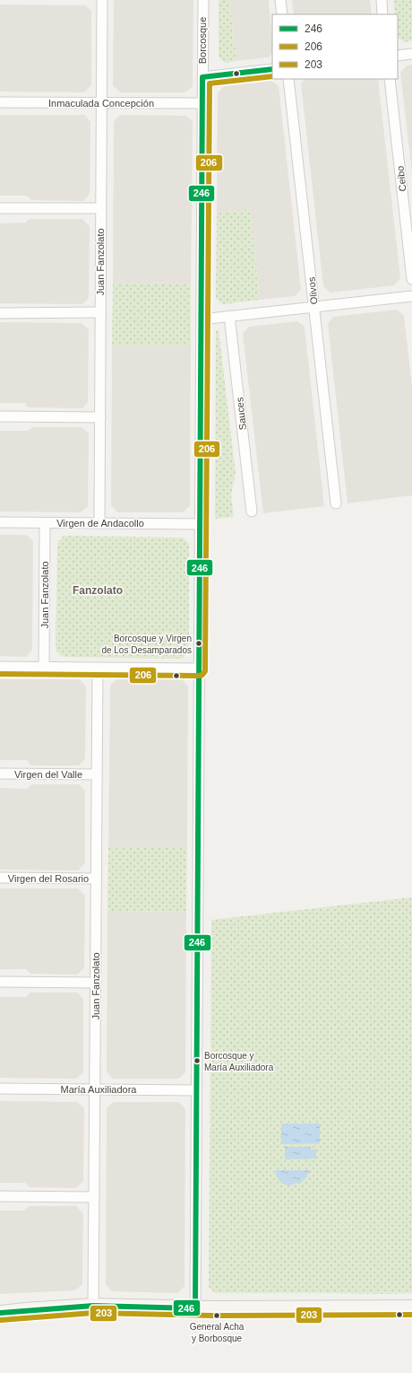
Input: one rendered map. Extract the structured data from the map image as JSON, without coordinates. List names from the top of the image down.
{
  "streets": {
    "street": [
      "Borcosque",
      "Inmaculada Concepción",
      "Ceibo",
      "Juan Fanzolato",
      "Olivos",
      "Sauces",
      "Virgen de Andacollo",
      "Virgen del Valle",
      "Virgen del Rosario",
      "María Auxiliadora"
    ]
  },
  "crossings": [
    ["Borcosque", "Inmaculada Concepción"],
    ["Borcosque", "Virgen de Andacollo"],
    ["Borcosque", "María Auxiliadora"],
    ["Inmaculada Concepción", "Juan Fanzolato"],
    ["Juan Fanzolato", "Virgen de Andacollo"],
    ["Juan Fanzolato", "Virgen del Valle"],
    ["Juan Fanzolato", "Virgen del Rosario"],
    ["Juan Fanzolato", "María Auxiliadora"]
  ],
  "districts": ["Fanzolato"],
  "places": ["Borcosque y Virgen de Los Desamparados", "Borcosque y María Auxiliadora", "General Acha y Borbosque"],
  "lines": ["transit line 246", "transit line 206", "transit line 203"],
  "legend": ["246", "206", "203"]
}
